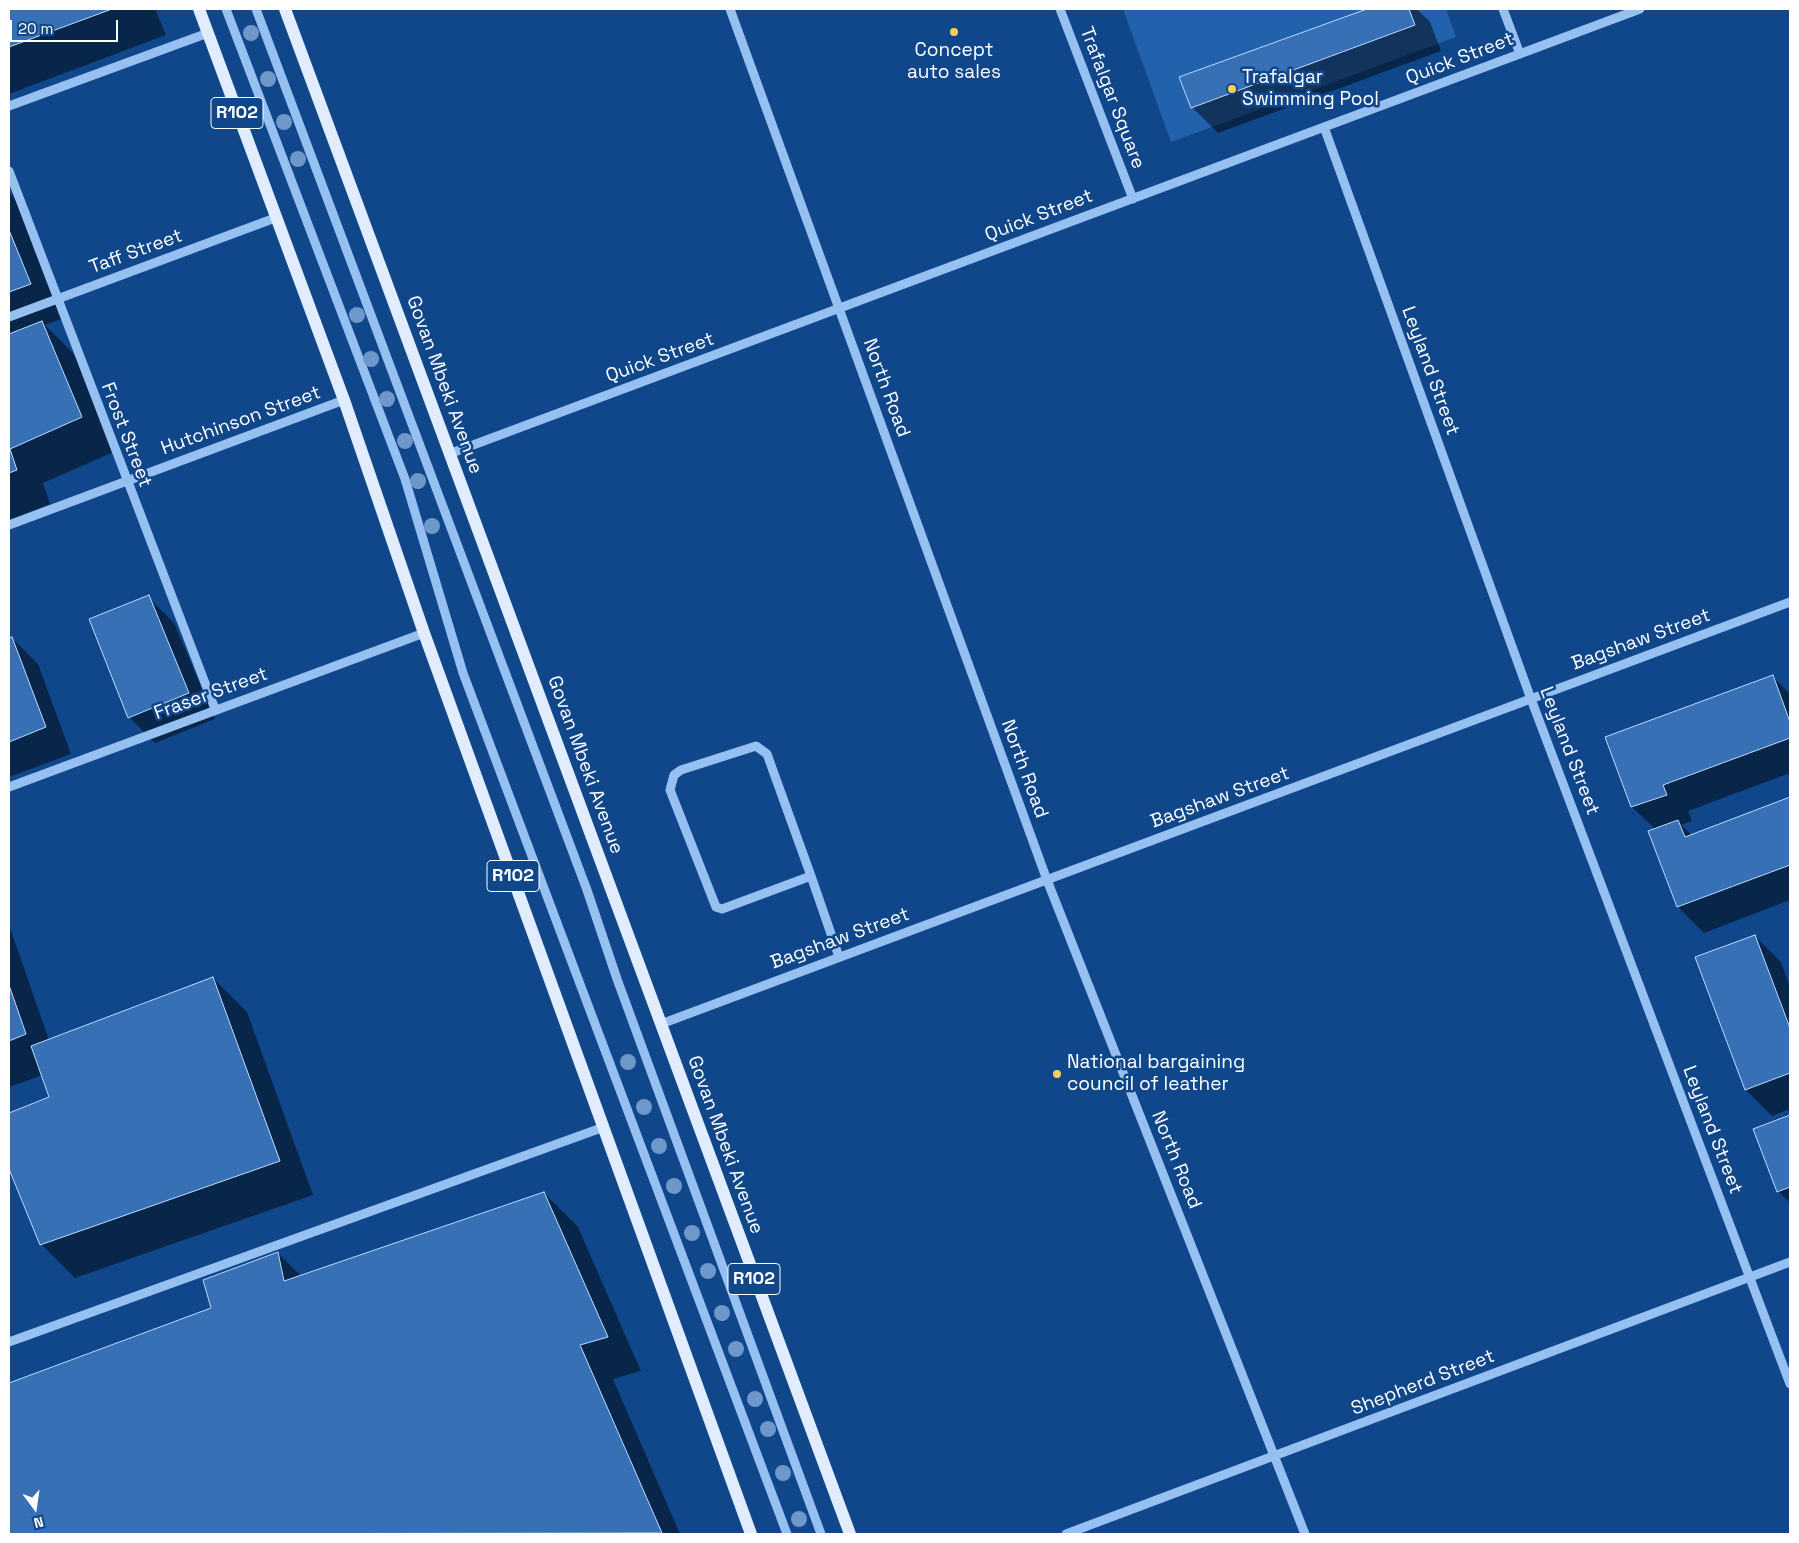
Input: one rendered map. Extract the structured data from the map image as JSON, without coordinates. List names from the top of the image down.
{
  "streets": {
    "main road": ["R102", "Govan Mbeki Avenue"],
    "street": [
      "Quick Street",
      "Trafalgar Square",
      "Taff Street",
      "Leyland Street",
      "North Road",
      "Hutchinson Street",
      "Frost Street",
      "Bagshaw Street",
      "Fraser Street",
      "Shepherd Street"
    ]
  },
  "crossings": [
    ["Quick Street", "Trafalgar Square"],
    ["Quick Street", "Leyland Street"],
    ["Quick Street", "Govan Mbeki Avenue"],
    ["Quick Street", "North Road"],
    ["R102", "Taff Street"],
    ["R102", "Hutchinson Street"],
    ["R102", "Fraser Street"],
    ["Taff Street", "Frost Street"],
    ["Leyland Street", "Bagshaw Street"],
    ["Leyland Street", "Shepherd Street"],
    ["Govan Mbeki Avenue", "Bagshaw Street"],
    ["North Road", "Bagshaw Street"],
    ["North Road", "Shepherd Street"],
    ["Hutchinson Street", "Frost Street"],
    ["Frost Street", "Fraser Street"]
  ],
  "places": ["Concept auto sales", "Trafalgar Swimming Pool", "National bargaining council of leather"],
  "scale_bar": "20 m",
  "north": "bottom"
}
